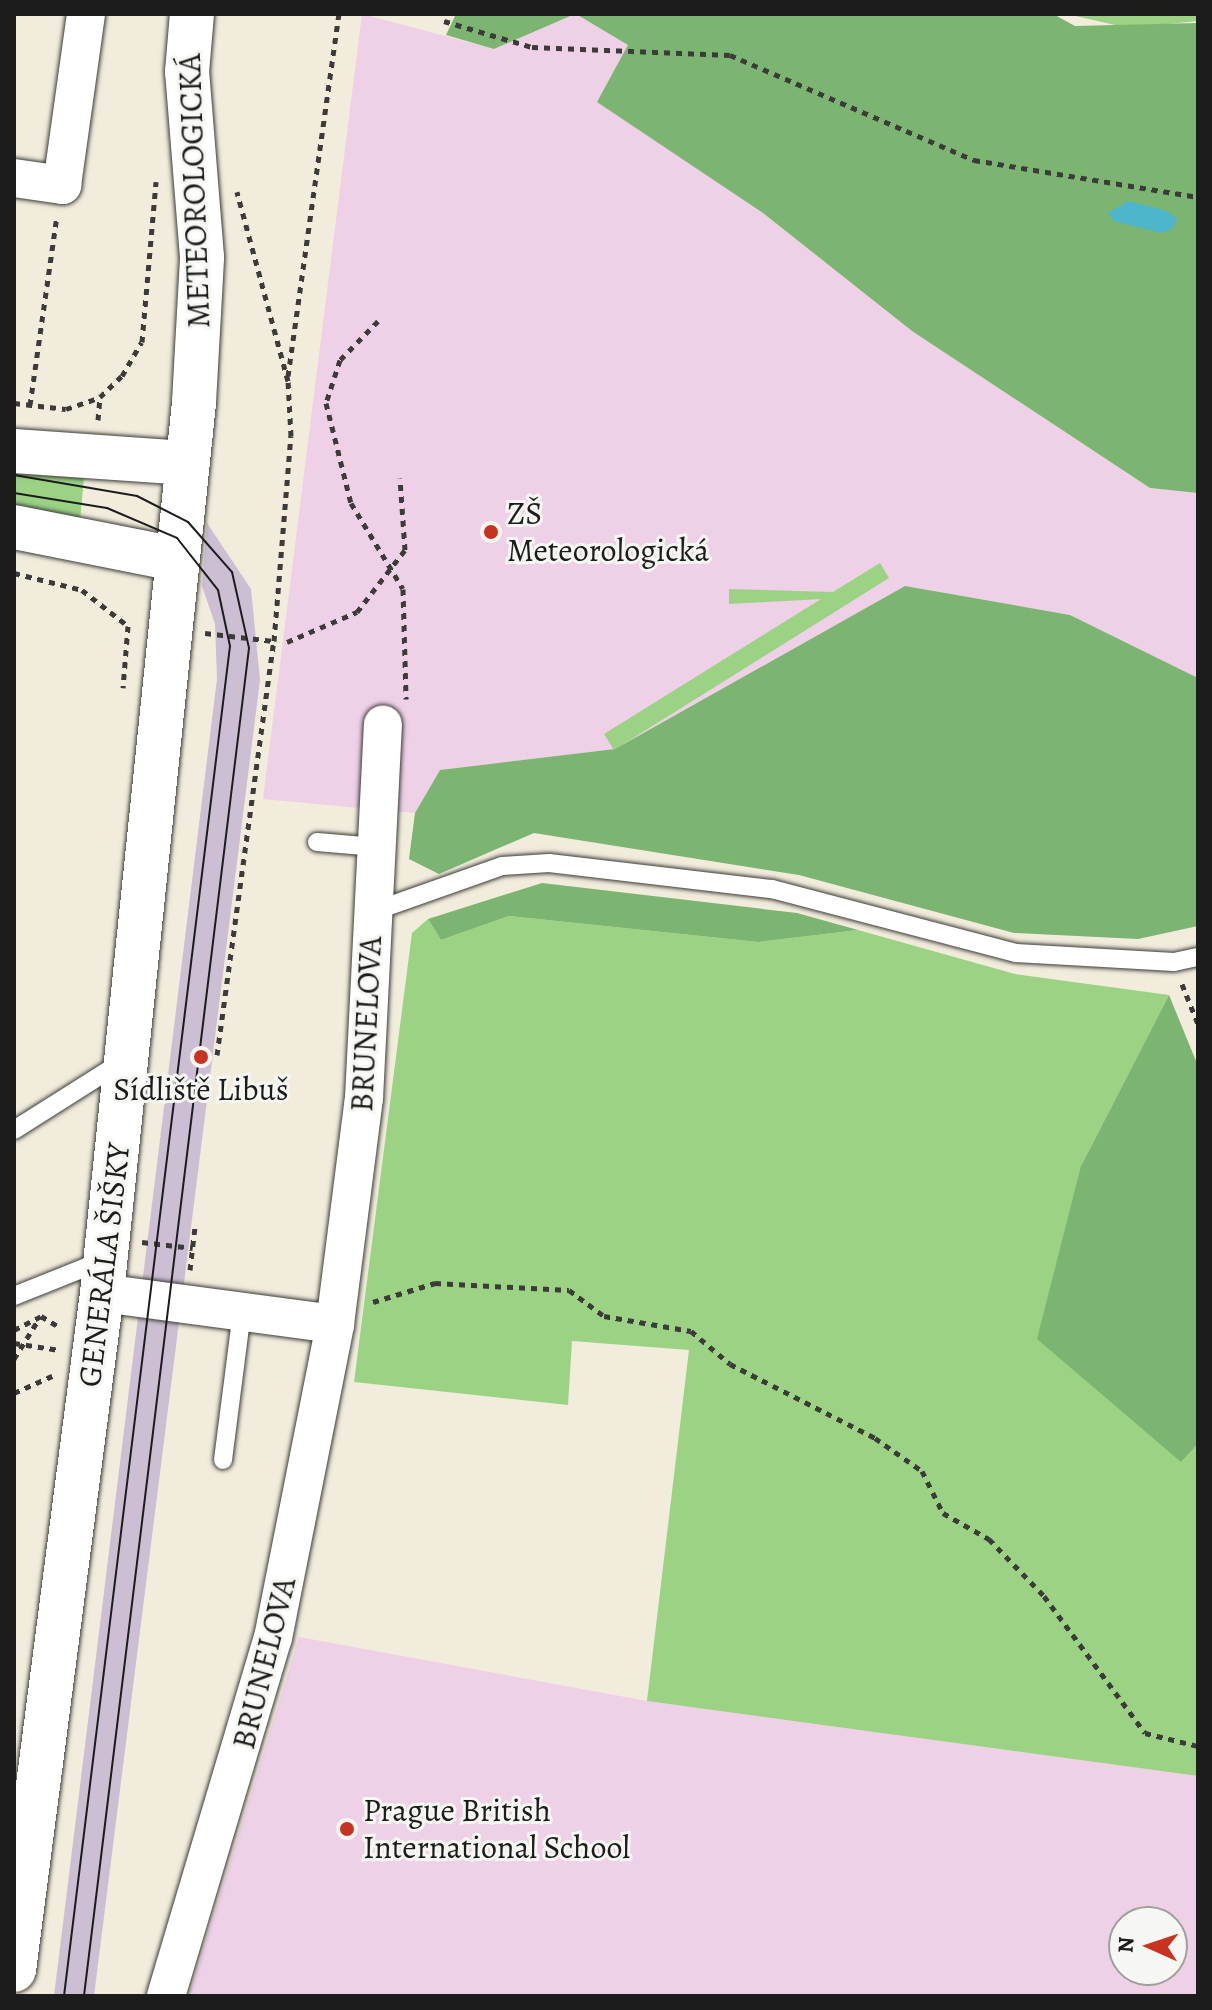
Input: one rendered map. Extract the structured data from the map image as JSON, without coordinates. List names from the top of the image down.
{
  "streets": {
    "main road": ["METEOROLOGICKÁ", "GENERÁLA ŠIŠKY"],
    "street": ["BRUNELOVA"]
  },
  "crossings": [
    ["METEOROLOGICKÁ", "GENERÁLA ŠIŠKY"]
  ],
  "places": ["ZŠ Meteorologická", "Sídliště Libuš", "Prague British International School"],
  "north": "left"
}
